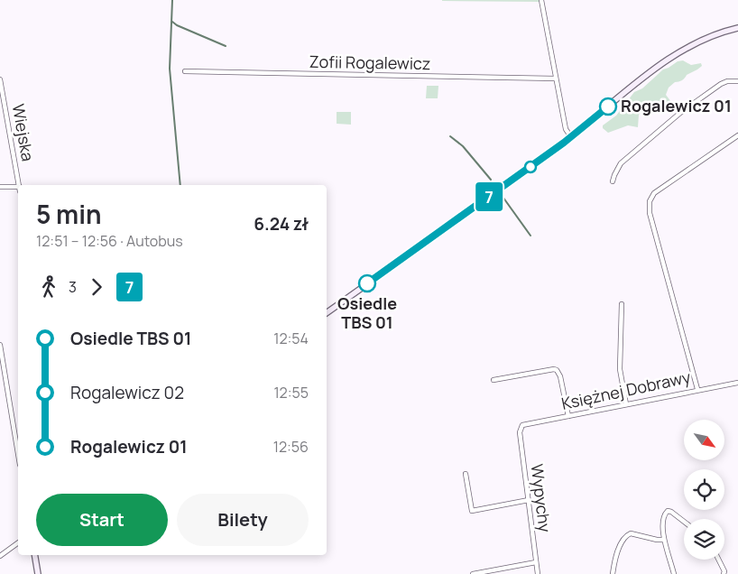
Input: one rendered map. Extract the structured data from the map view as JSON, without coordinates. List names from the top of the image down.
{
  "streets": {
    "street": [
      "Zofii Rogalewicz",
      "Wiejska",
      "Księżnej Dobrawy",
      "Wypychy"
    ]
  },
  "crossings": [
    ["Księżnej Dobrawy", "Wypychy"]
  ],
  "places": ["Rogalewicz 01", "Osiedle TBS 01"],
  "lines": ["bus line 7"],
  "north": "bottom right",
  "page": {
    "on_map": "7",
    "heading": ["5 min", "12:51 – 12:56 · Autobus", "6.24 zł"],
    "legs": ["3", "7"],
    "list": [
      {
        "name": "Osiedle TBS 01",
        "value": "12:54"
      },
      {
        "name": "Rogalewicz 02",
        "value": "12:55"
      },
      {
        "name": "Rogalewicz 01",
        "value": "12:56"
      }
    ],
    "buttons": ["Start", "Bilety"]
  }
}
